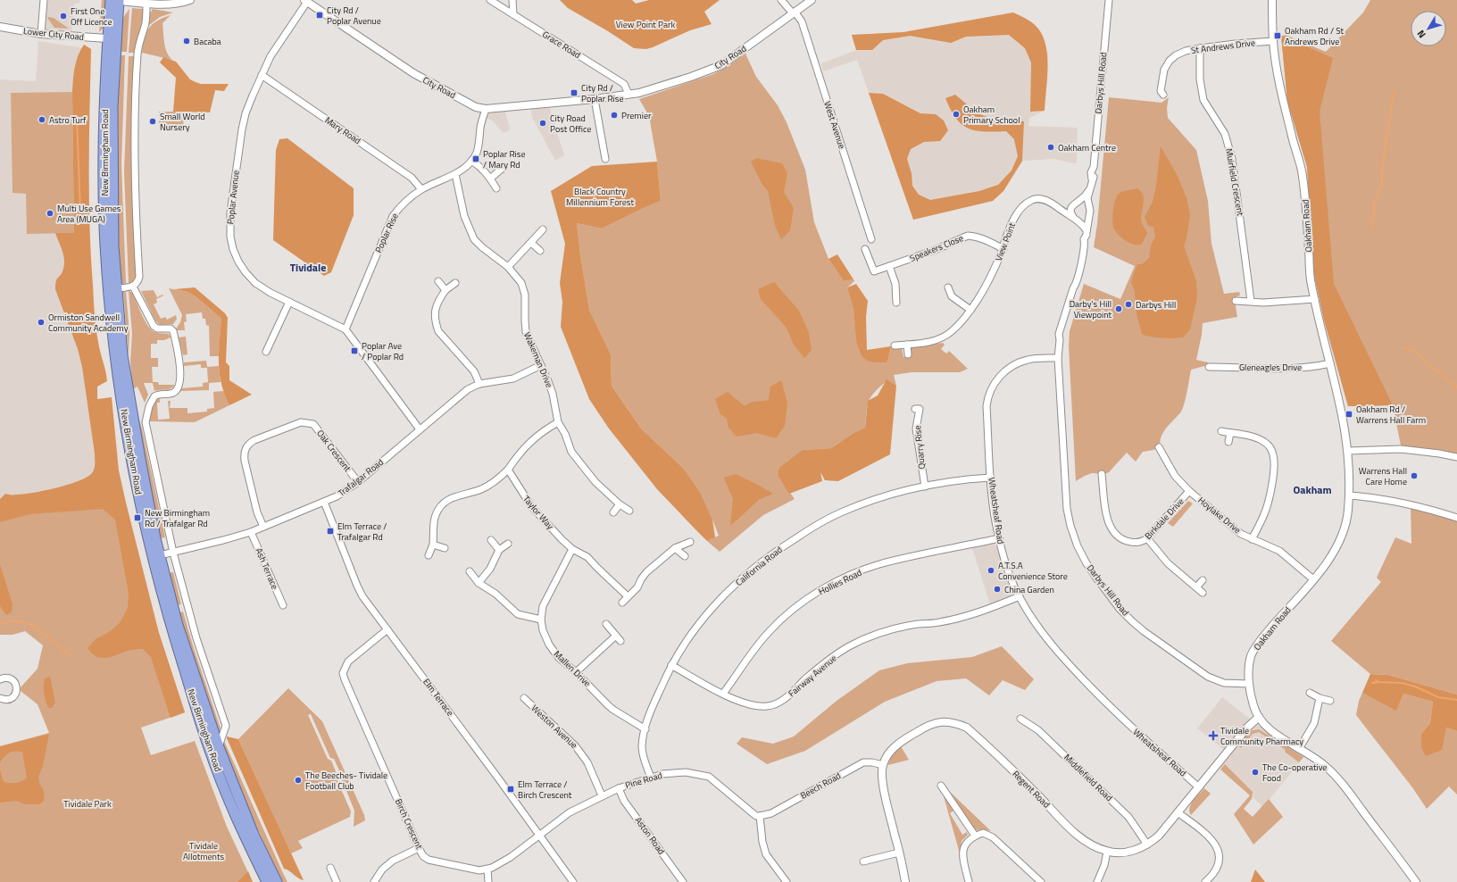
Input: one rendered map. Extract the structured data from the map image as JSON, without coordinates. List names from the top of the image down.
{
  "streets": {
    "highway": ["New Birmingham Road"],
    "street": [
      "Lower City Road",
      "Grace Road",
      "St Andrews Drive",
      "City Road",
      "Darbys Hill Road",
      "West Avenue",
      "Mary Road",
      "Muirfield Crescent",
      "Poplar Avenue",
      "Oakham Road",
      "Poplar Rise",
      "View Point",
      "Speakers Close",
      "Wakeman Drive",
      "Gleneagles Drive",
      "Quarry Rise",
      "Oak Crescent",
      "Trafalgar Road",
      "Wheatsheaf Road",
      "Taylor Way",
      "Hoylake Drive",
      "Birkdale Drive",
      "California Road",
      "Ash Terrace",
      "Hollies Road",
      "Mallen Drive",
      "Fairway Avenue",
      "Elm Terrace",
      "Weston Avenue",
      "Middlefield Road",
      "Pine Road",
      "Beech Road",
      "Regent Road",
      "Birch Crescent",
      "Aston Road"
    ]
  },
  "crossings": [
    ["Lower City Road", "New Birmingham Road"],
    ["Grace Road", "City Road"],
    ["St Andrews Drive", "Muirfield Crescent"],
    ["St Andrews Drive", "Oakham Road"],
    ["City Road", "West Avenue"],
    ["City Road", "Poplar Avenue"],
    ["City Road", "Poplar Rise"],
    ["Darbys Hill Road", "Oakham Road"],
    ["Darbys Hill Road", "View Point"],
    ["Darbys Hill Road", "Wheatsheaf Road"],
    ["Mary Road", "Poplar Avenue"],
    ["Mary Road", "Poplar Rise"],
    ["New Birmingham Road", "Trafalgar Road"],
    ["Poplar Avenue", "Poplar Rise"],
    ["Poplar Avenue", "Trafalgar Road"],
    ["Oakham Road", "Gleneagles Drive"],
    ["Oakham Road", "Hoylake Drive"],
    ["Oakham Road", "Regent Road"],
    ["Poplar Rise", "Wakeman Drive"],
    ["View Point", "Speakers Close"],
    ["Wakeman Drive", "Trafalgar Road"],
    ["Quarry Rise", "California Road"],
    ["Oak Crescent", "Trafalgar Road"],
    ["Trafalgar Road", "Ash Terrace"],
    ["Trafalgar Road", "Elm Terrace"],
    ["Wheatsheaf Road", "California Road"],
    ["Wheatsheaf Road", "Hollies Road"],
    ["Wheatsheaf Road", "Fairway Avenue"],
    ["Wheatsheaf Road", "Regent Road"],
    ["Taylor Way", "Mallen Drive"],
    ["Hoylake Drive", "Birkdale Drive"],
    ["California Road", "Mallen Drive"],
    ["California Road", "Fairway Avenue"],
    ["California Road", "Pine Road"],
    ["Hollies Road", "Fairway Avenue"],
    ["Elm Terrace", "Pine Road"],
    ["Elm Terrace", "Birch Crescent"],
    ["Weston Avenue", "Pine Road"],
    ["Middlefield Road", "Regent Road"],
    ["Pine Road", "Beech Road"],
    ["Pine Road", "Aston Road"],
    ["Beech Road", "Regent Road"]
  ],
  "districts": ["Tividale", "Oakham"],
  "parks": [
    "View Point Park",
    "Black Country Millennium Forest",
    "Tividale Park",
    "Tividale Allotments"
  ],
  "places": {
    "transit": [
      "City Rd / Poplar Avenue",
      "Oakham Rd / St Andrews Drive",
      "City Rd / Poplar Rise",
      "Poplar Rise / Mary Rd",
      "Poplar Ave / Poplar Rd",
      "Oakham Rd / Warrens Hall Farm",
      "New Birmingham Rd / Trafalgar Rd",
      "Elm Terrace / Trafalgar Rd",
      "Elm Terrace / Birch Crescent"
    ],
    "other": [
      "First One Off Licence",
      "Bacaba",
      "Oakham Primary School",
      "Premier",
      "Astro Turf",
      "Small World Nursery",
      "City Road Post Office",
      "Oakham Centre",
      "Multi Use Games Area (MUGA)",
      "Darbys Hill",
      "Darby's Hill Viewpoint",
      "Ormiston Sandwell Community Academy",
      "Warrens Hall Care Home",
      "A.T.S.A Convenience Store",
      "China Garden",
      "The Co-operative Food",
      "The Beeches- Tividale Football Club"
    ],
    "health": ["Tividale Community Pharmacy"]
  },
  "north": "bottom left"
}
